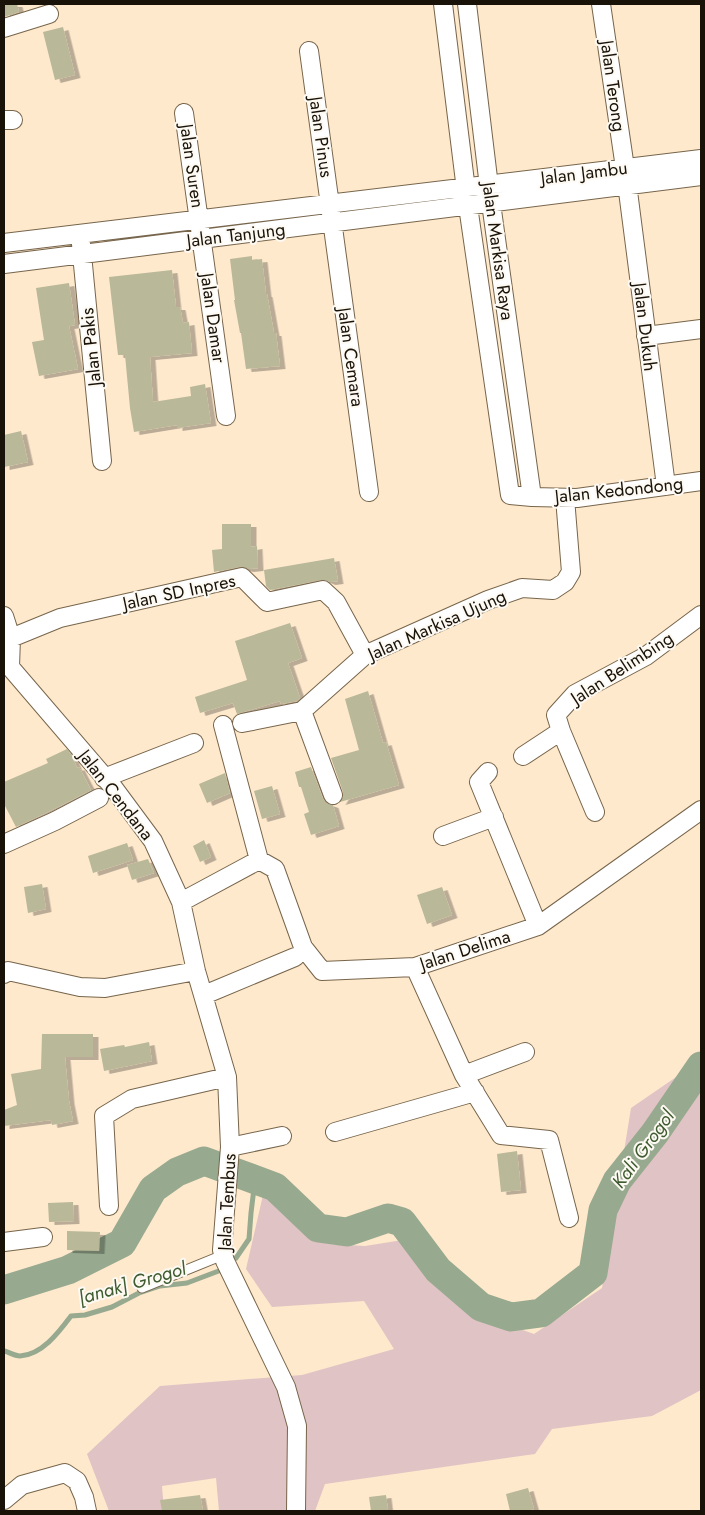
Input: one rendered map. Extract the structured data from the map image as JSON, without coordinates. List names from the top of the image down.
{
  "streets": {
    "street": [
      "Jalan Terong",
      "Jalan Pinus",
      "Jalan Suren",
      "Jalan Jambu",
      "Jalan Tanjung",
      "Jalan Markisa Raya",
      "Jalan Damar",
      "Jalan Dukuh",
      "Jalan Pakis",
      "Jalan Cemara",
      "Jalan Kedondong",
      "Jalan SD Inpres",
      "Jalan Markisa Ujung",
      "Jalan Belimbing",
      "Jalan Cendana",
      "Jalan Delima",
      "Jalan Tembus"
    ]
  },
  "crossings": [
    ["Jalan Terong", "Jalan Jambu"],
    ["Jalan Terong", "Jalan Dukuh"],
    ["Jalan Pinus", "Jalan Tanjung"],
    ["Jalan Pinus", "Jalan Cemara"],
    ["Jalan Suren", "Jalan Tanjung"],
    ["Jalan Suren", "Jalan Damar"],
    ["Jalan Jambu", "Jalan Tanjung"],
    ["Jalan Jambu", "Jalan Markisa Raya"],
    ["Jalan Jambu", "Jalan Dukuh"],
    ["Jalan Tanjung", "Jalan Markisa Raya"],
    ["Jalan Tanjung", "Jalan Damar"],
    ["Jalan Tanjung", "Jalan Pakis"],
    ["Jalan Tanjung", "Jalan Cemara"],
    ["Jalan Markisa Raya", "Jalan Kedondong"],
    ["Jalan Dukuh", "Jalan Kedondong"],
    ["Jalan Kedondong", "Jalan Markisa Ujung"],
    ["Jalan SD Inpres", "Jalan Markisa Ujung"],
    ["Jalan Cendana", "Jalan Tembus"]
  ],
  "water": ["Kali Grogol", "[anak] Grogol"]
}
